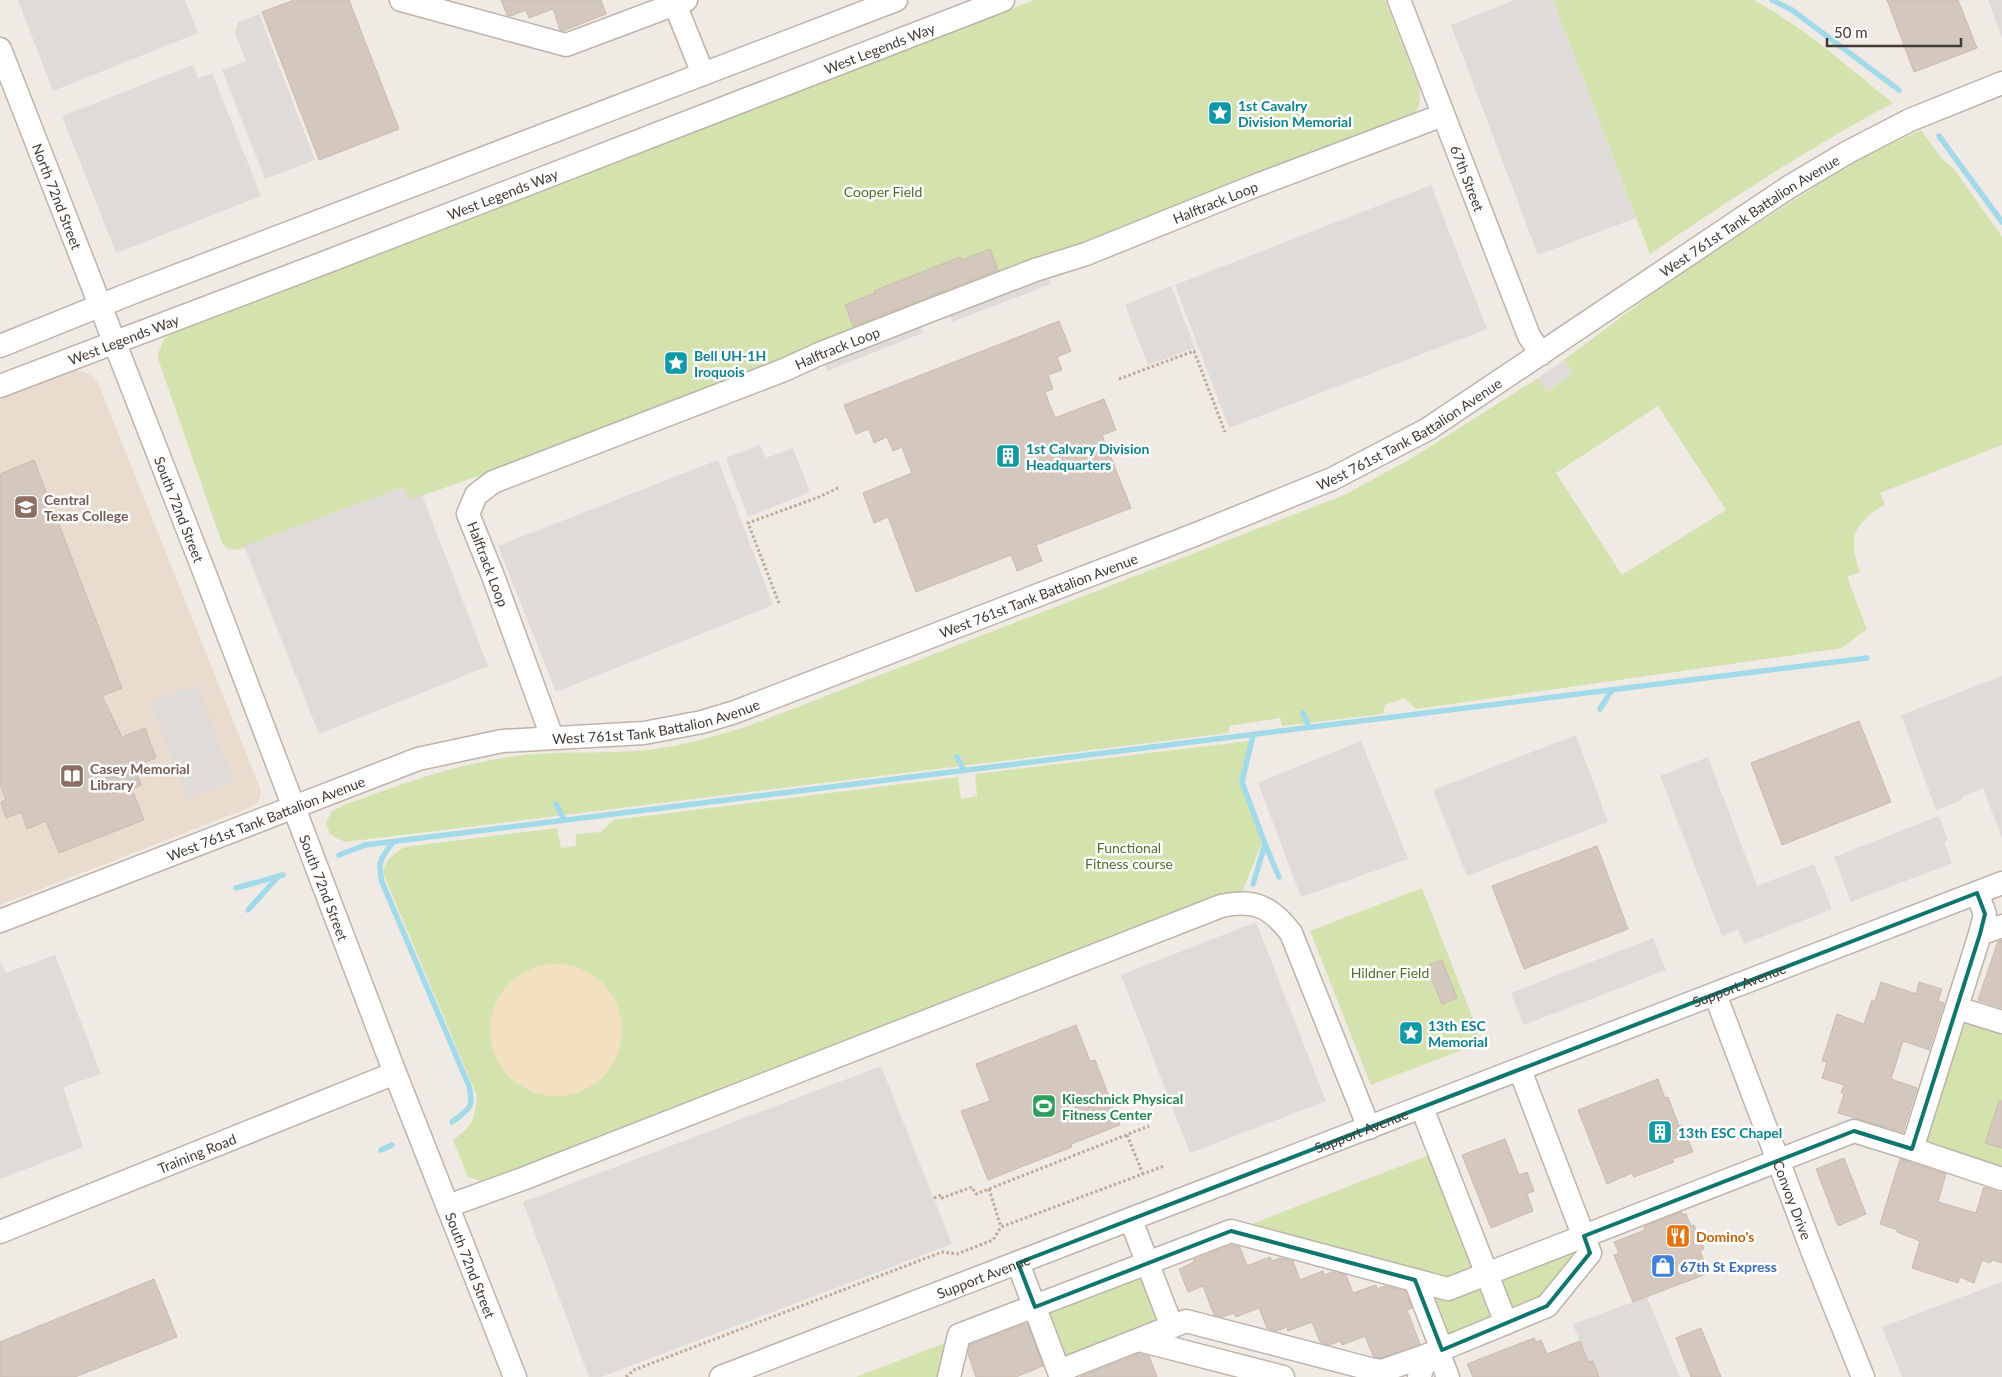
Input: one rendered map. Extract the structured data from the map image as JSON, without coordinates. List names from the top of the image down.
{
  "streets": {
    "street": [
      "West Legends Way",
      "67th Street",
      "North 72nd Street",
      "Halftrack Loop",
      "West 761st Tank Battalion Avenue",
      "South 72nd Street",
      "Support Avenue",
      "Training Road",
      "Convoy Drive"
    ]
  },
  "crossings": [
    ["West Legends Way", "North 72nd Street"],
    ["West Legends Way", "South 72nd Street"],
    ["67th Street", "Halftrack Loop"],
    ["67th Street", "West 761st Tank Battalion Avenue"],
    ["North 72nd Street", "South 72nd Street"],
    ["Halftrack Loop", "West 761st Tank Battalion Avenue"],
    ["West 761st Tank Battalion Avenue", "South 72nd Street"],
    ["South 72nd Street", "Training Road"],
    ["Support Avenue", "Convoy Drive"]
  ],
  "parks": ["Cooper Field", "Functional Fitness course", "Hildner Field"],
  "places": {
    "place": ["1st Cavalry Division Memorial", "Bell UH-1H Iroquois", "13th ESC Memorial"],
    "building": ["1st Calvary Division Headquarters", "13th ESC Chapel"],
    "school or university": ["Central Texas College"],
    "library": ["Casey Memorial Library"],
    "sports": ["Kieschnick Physical Fitness Center"],
    "restaurant": ["Domino's"],
    "shop": ["67th St Express"]
  },
  "scale_bar": "50 m"
}
